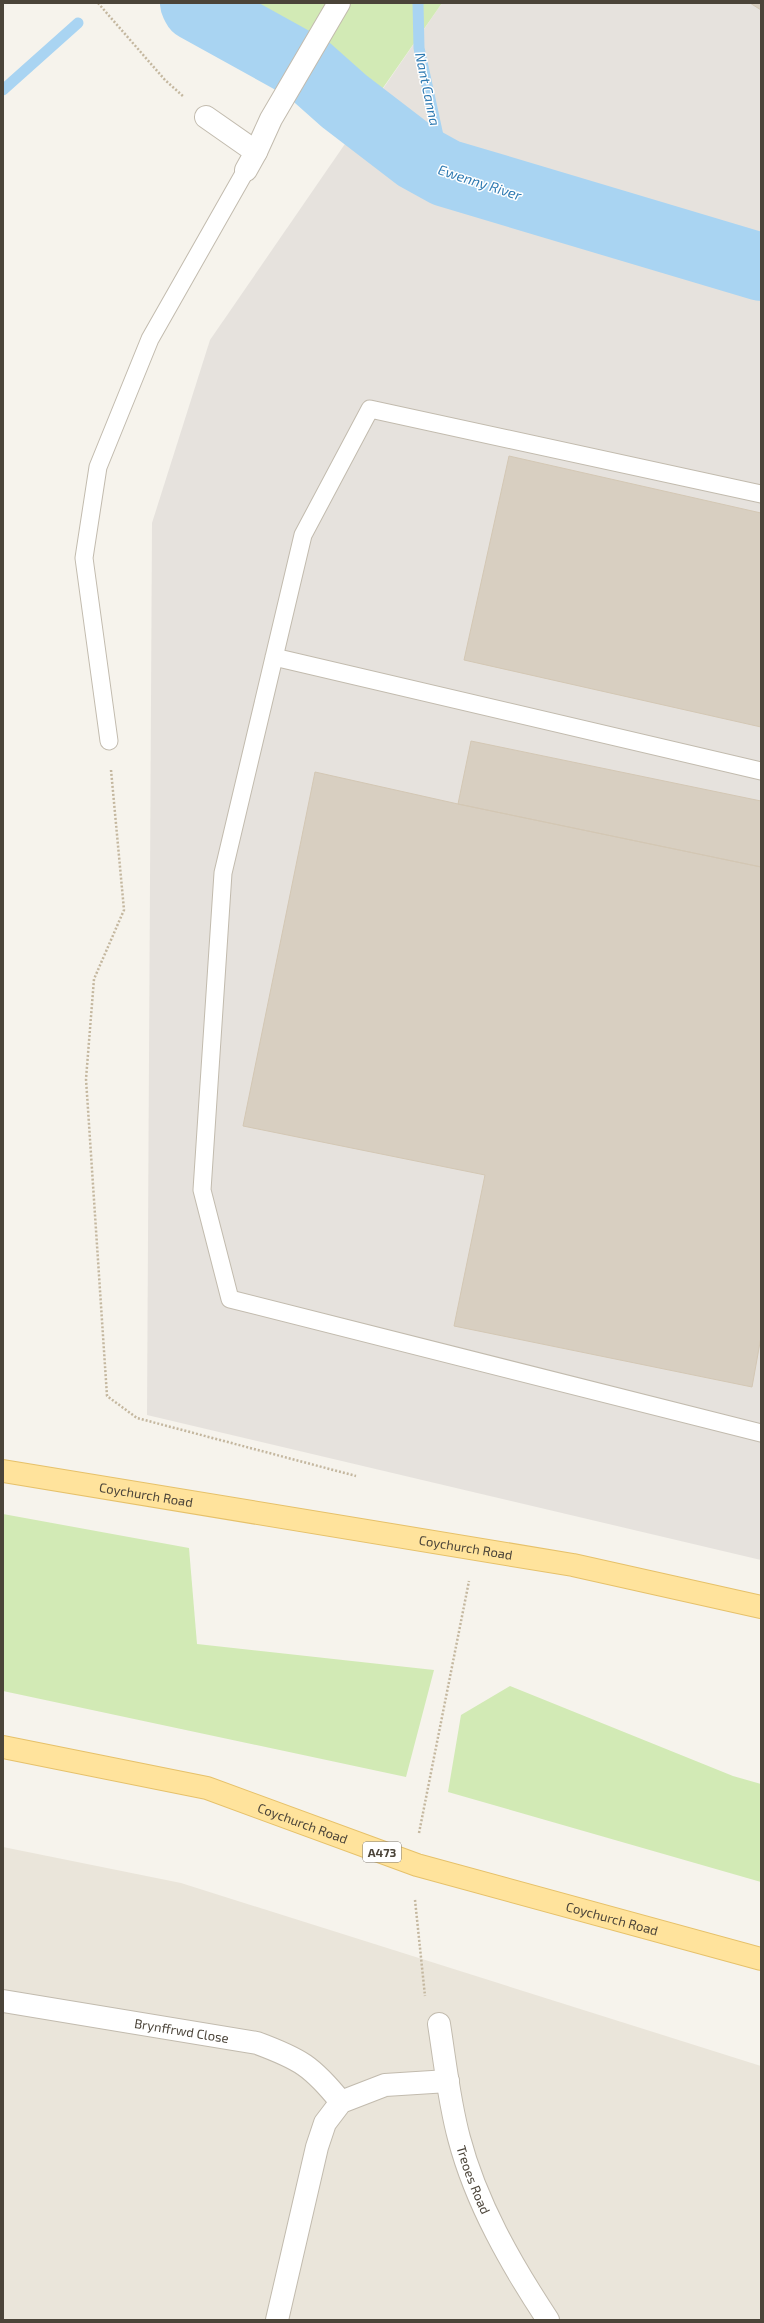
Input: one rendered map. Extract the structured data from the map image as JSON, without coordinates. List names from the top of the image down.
{
  "streets": {
    "main road": ["Coychurch Road", "A473"],
    "street": ["Brynffrwd Close", "Treoes Road"]
  },
  "water": ["Nant Canna", "Ewenny River"]
}
